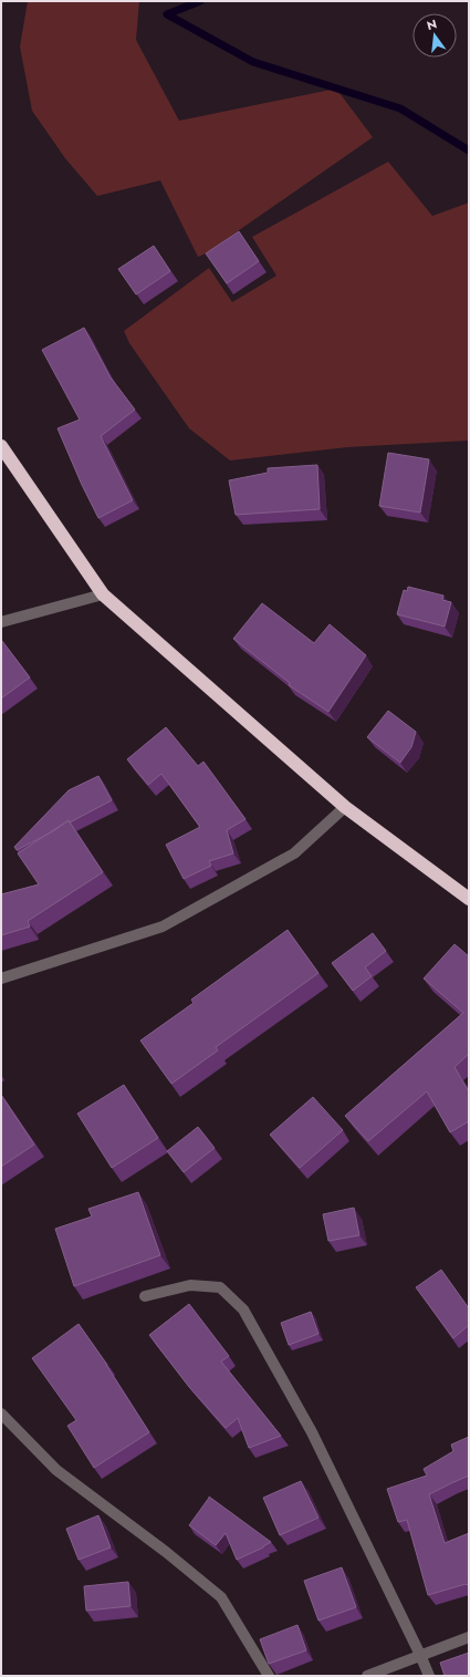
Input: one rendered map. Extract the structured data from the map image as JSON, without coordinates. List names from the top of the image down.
{
  "north": "top"
}
